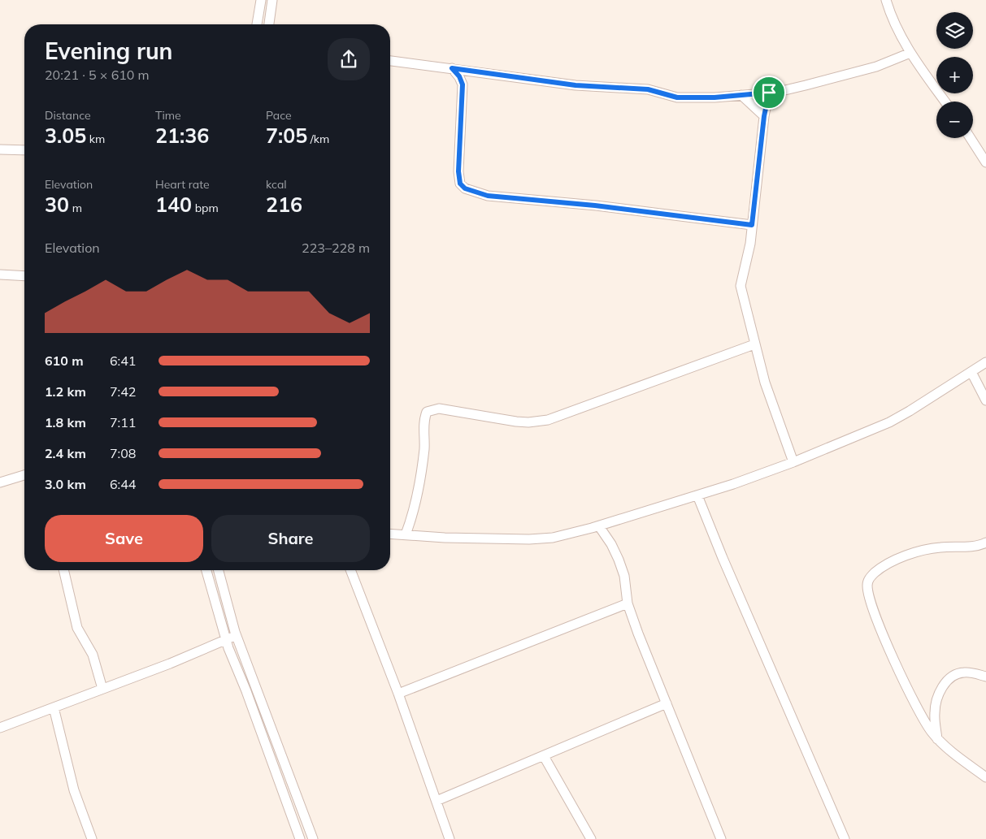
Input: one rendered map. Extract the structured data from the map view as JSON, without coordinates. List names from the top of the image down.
{
  "page": {
    "map_buttons": ["+", "−"],
    "heading": ["Evening run", "20:21 · 5 × 610 m"],
    "stats": [
      ["Distance", "3.05 km"],
      ["Time", "21:36"],
      ["Pace", "7:05 /km"],
      ["Elevation", "30 m"],
      ["Heart rate", "140 bpm"],
      ["kcal", "216"]
    ],
    "chart": ["Elevation", "223–228 m"],
    "list": [
      {
        "name": "610 m",
        "note": "6:41"
      },
      {
        "name": "1.2 km",
        "note": "7:42"
      },
      {
        "name": "1.8 km",
        "note": "7:11"
      },
      {
        "name": "2.4 km",
        "note": "7:08"
      },
      {
        "name": "3.0 km",
        "note": "6:44"
      }
    ],
    "buttons": ["Save", "Share"]
  }
}
